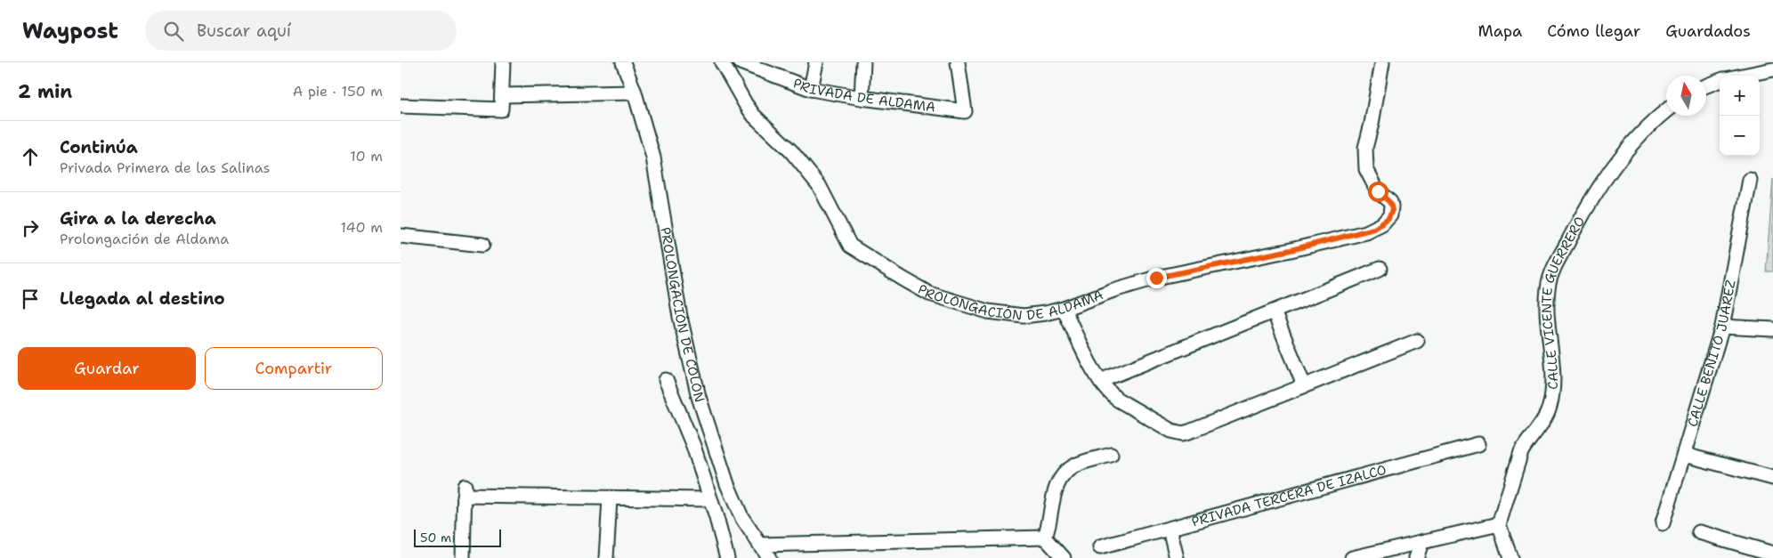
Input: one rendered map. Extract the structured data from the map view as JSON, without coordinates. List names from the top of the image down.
{
  "streets": {
    "street": [
      "PRIVADA DE ALDAMA",
      "PROLONGACIÓN DE ALDAMA",
      "CALLE VICENTE GUERRERO",
      "PROLONGACIÓN DE COLÓN",
      "CALLE BENITO JUÁREZ",
      "PRIVADA TERCERA DE IZALCO"
    ]
  },
  "scale_bar": "50 m",
  "north": "top",
  "page": {
    "header": "Waypost",
    "search": "Buscar aquí",
    "nav": ["Mapa", "Cómo llegar", "Guardados"],
    "heading": ["2 min", "A pie · 150 m"],
    "map_buttons": ["+", "−"],
    "list": [
      ["Continúa", "Privada Primera de las Salinas", "10 m"],
      ["Gira a la derecha", "Prolongación de Aldama", "140 m"],
      "Llegada al destino"
    ],
    "buttons": ["Guardar", "Compartir"],
    "scale": "50 m"
  }
}
